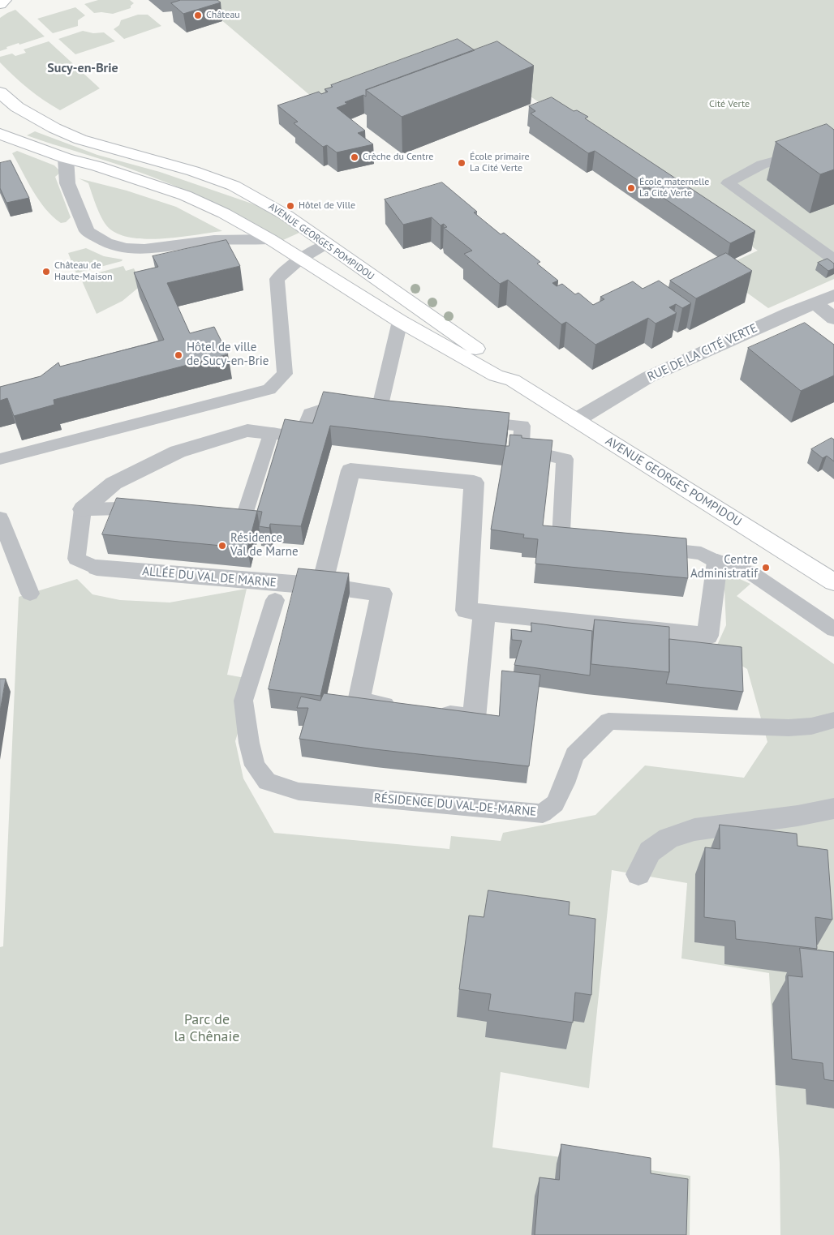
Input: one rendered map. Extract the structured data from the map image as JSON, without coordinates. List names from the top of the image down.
{
  "streets": {
    "street": ["AVENUE GEORGES POMPIDOU", "RUE DE LA CITÉ VERTE", "ALLÉE DU VAL DE MARNE"],
    "lane": ["RÉSIDENCE DU VAL-DE-MARNE"]
  },
  "crossings": [
    ["AVENUE GEORGES POMPIDOU", "RUE DE LA CITÉ VERTE"]
  ],
  "districts": ["Sucy-en-Brie"],
  "parks": ["Cité Verte", "Parc de la Chênaie"],
  "places": [
    "Château",
    "Crèche du Centre",
    "École primaire La Cité Verte",
    "École maternelle La Cité Verte",
    "Hôtel de Ville",
    "Château de Haute-Maison",
    "Hôtel de ville de Sucy-en-Brie",
    "Résidence Val de Marne",
    "Centre Administratif"
  ]
}
